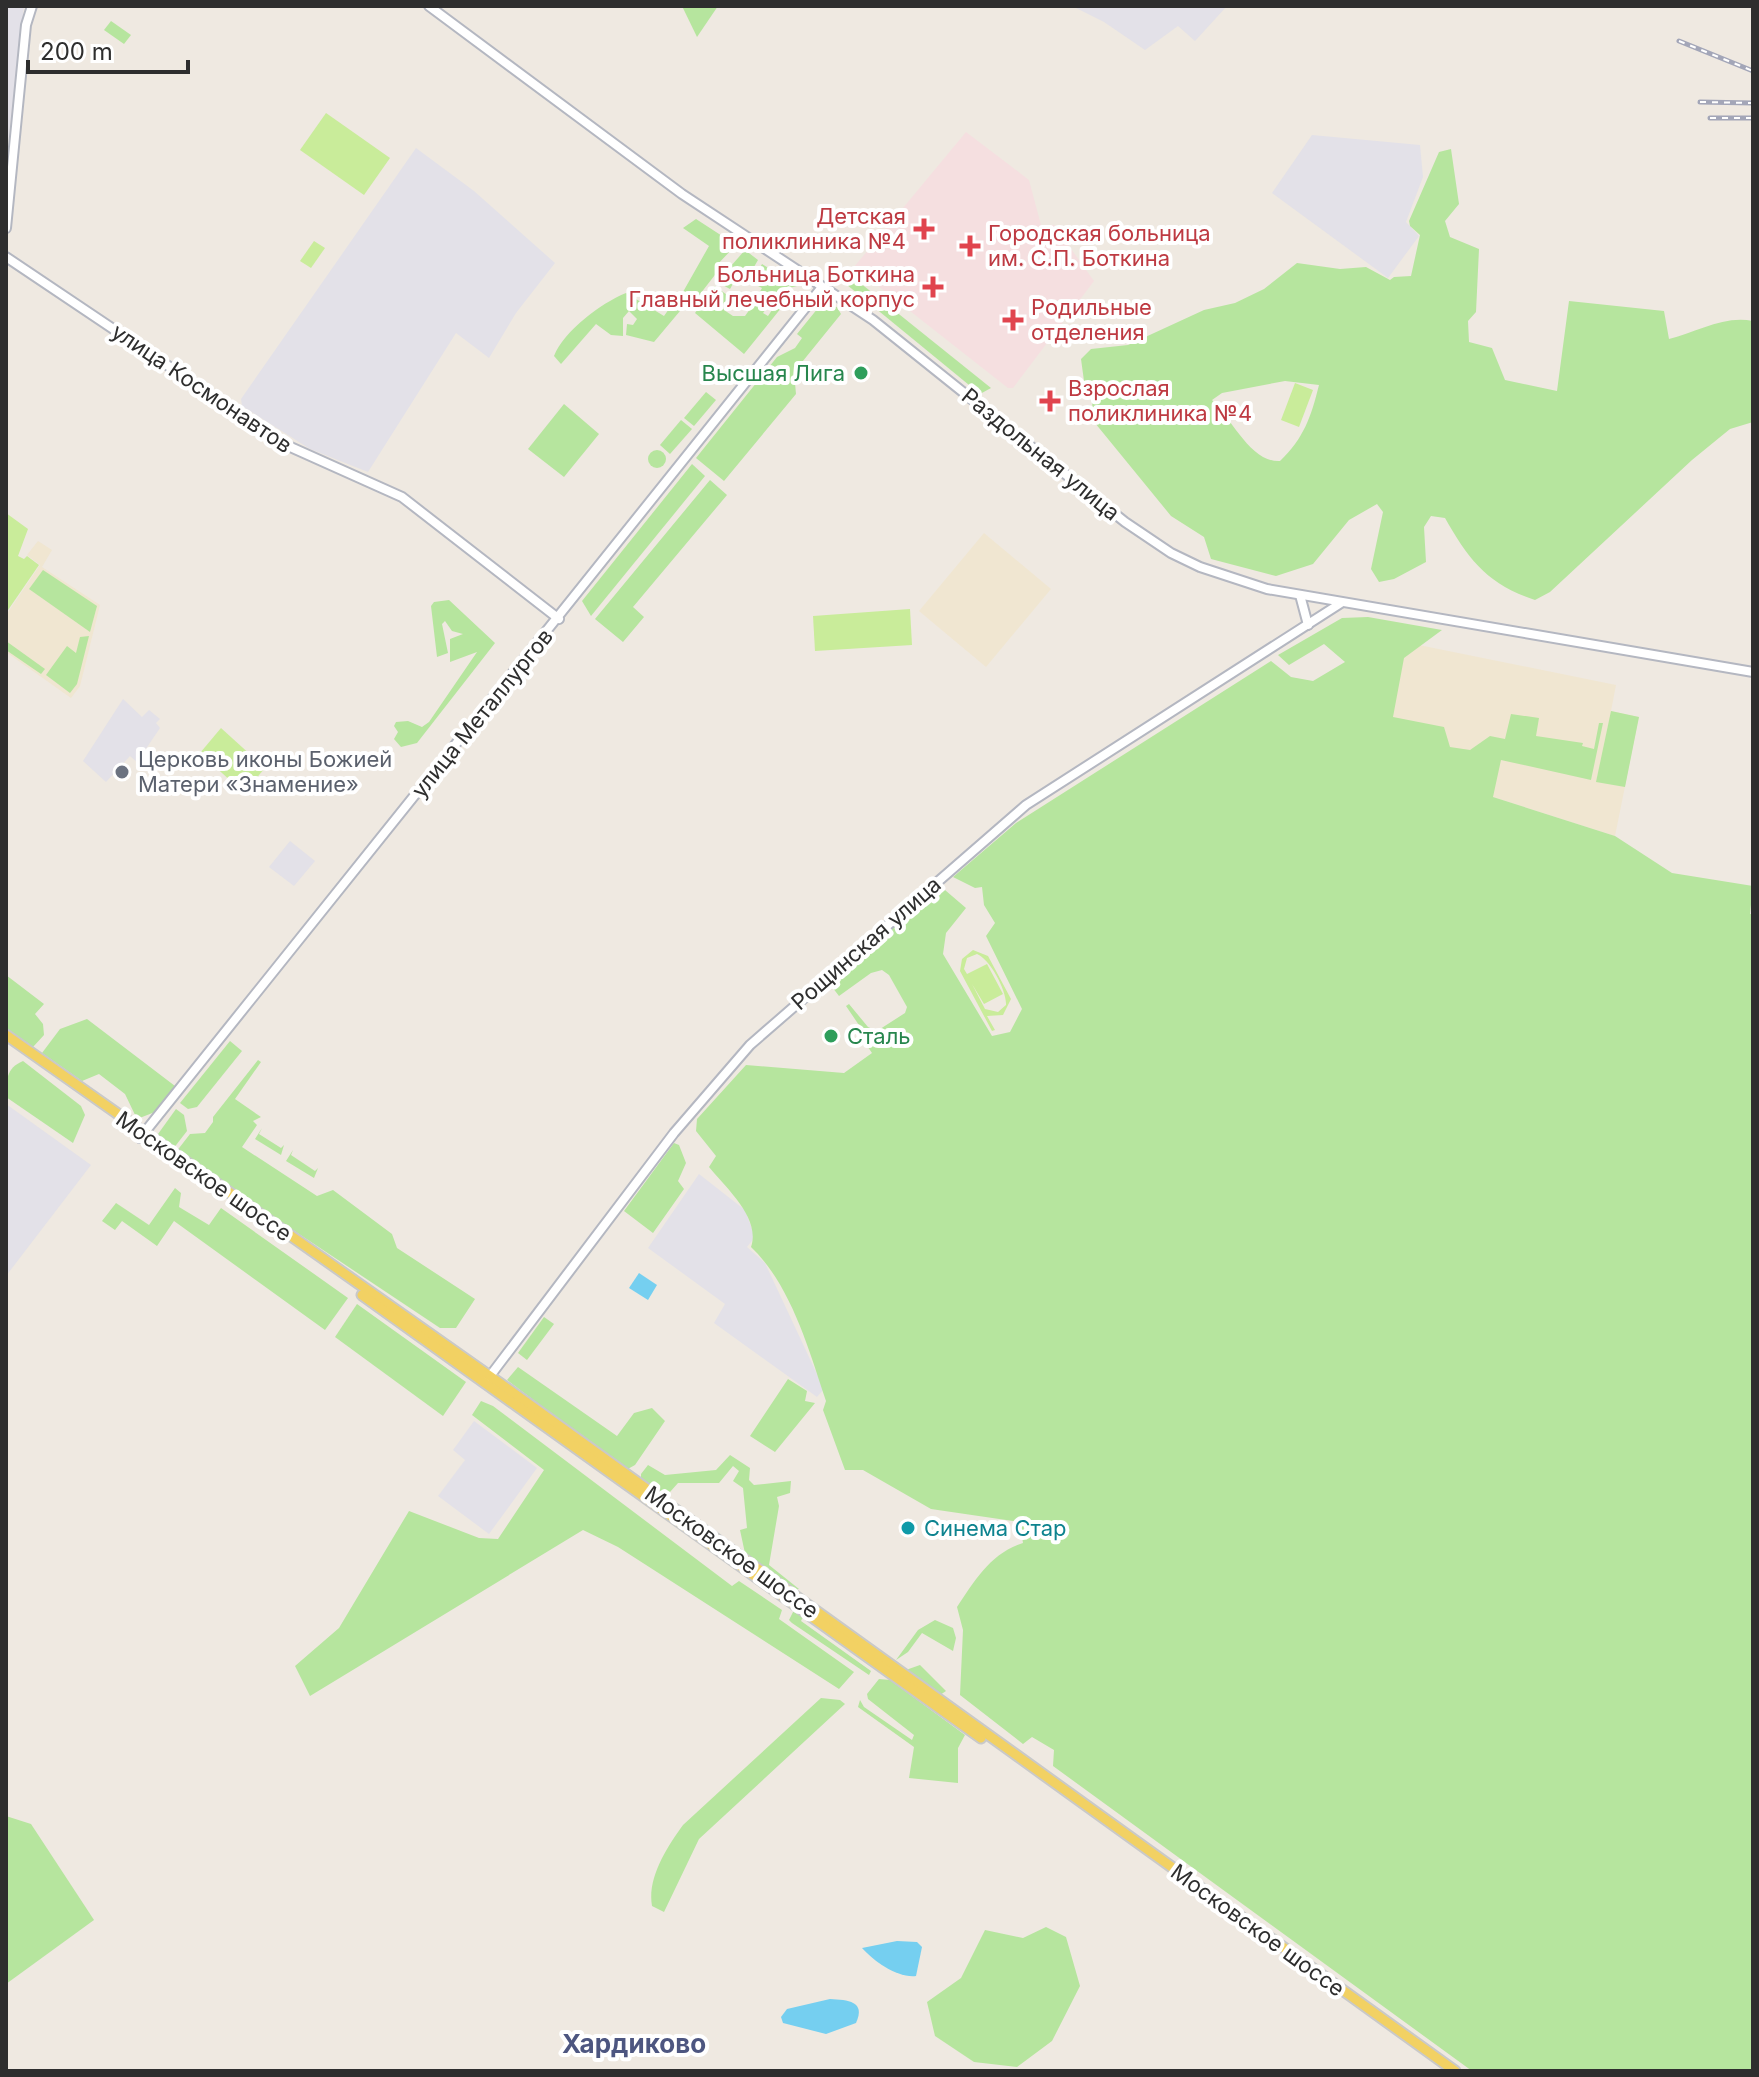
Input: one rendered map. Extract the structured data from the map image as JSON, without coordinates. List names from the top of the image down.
{
  "streets": {
    "main road": [
      "улица Космонавтов",
      "Раздольная улица",
      "улица Металлургов",
      "Рощинская улица",
      "Московское шоссе"
    ]
  },
  "crossings": [
    ["улица Космонавтов", "улица Металлургов"],
    ["Раздольная улица", "улица Металлургов"],
    ["Раздольная улица", "Рощинская улица"],
    ["улица Металлургов", "Московское шоссе"],
    ["Рощинская улица", "Московское шоссе"]
  ],
  "districts": ["Хардиково"],
  "places": {
    "health": [
      "Детская поликлиника №4",
      "Городская больница им. С.П. Боткина",
      "Больница Боткина Главный лечебный корпус",
      "Родильные отделения",
      "Взрослая поликлиника №4"
    ],
    "other": [
      "Высшая Лига",
      "Церковь иконы Божией Матери «Знамение»",
      "Сталь",
      "Синема Стар"
    ]
  },
  "scale_bar": "200 m"
}
